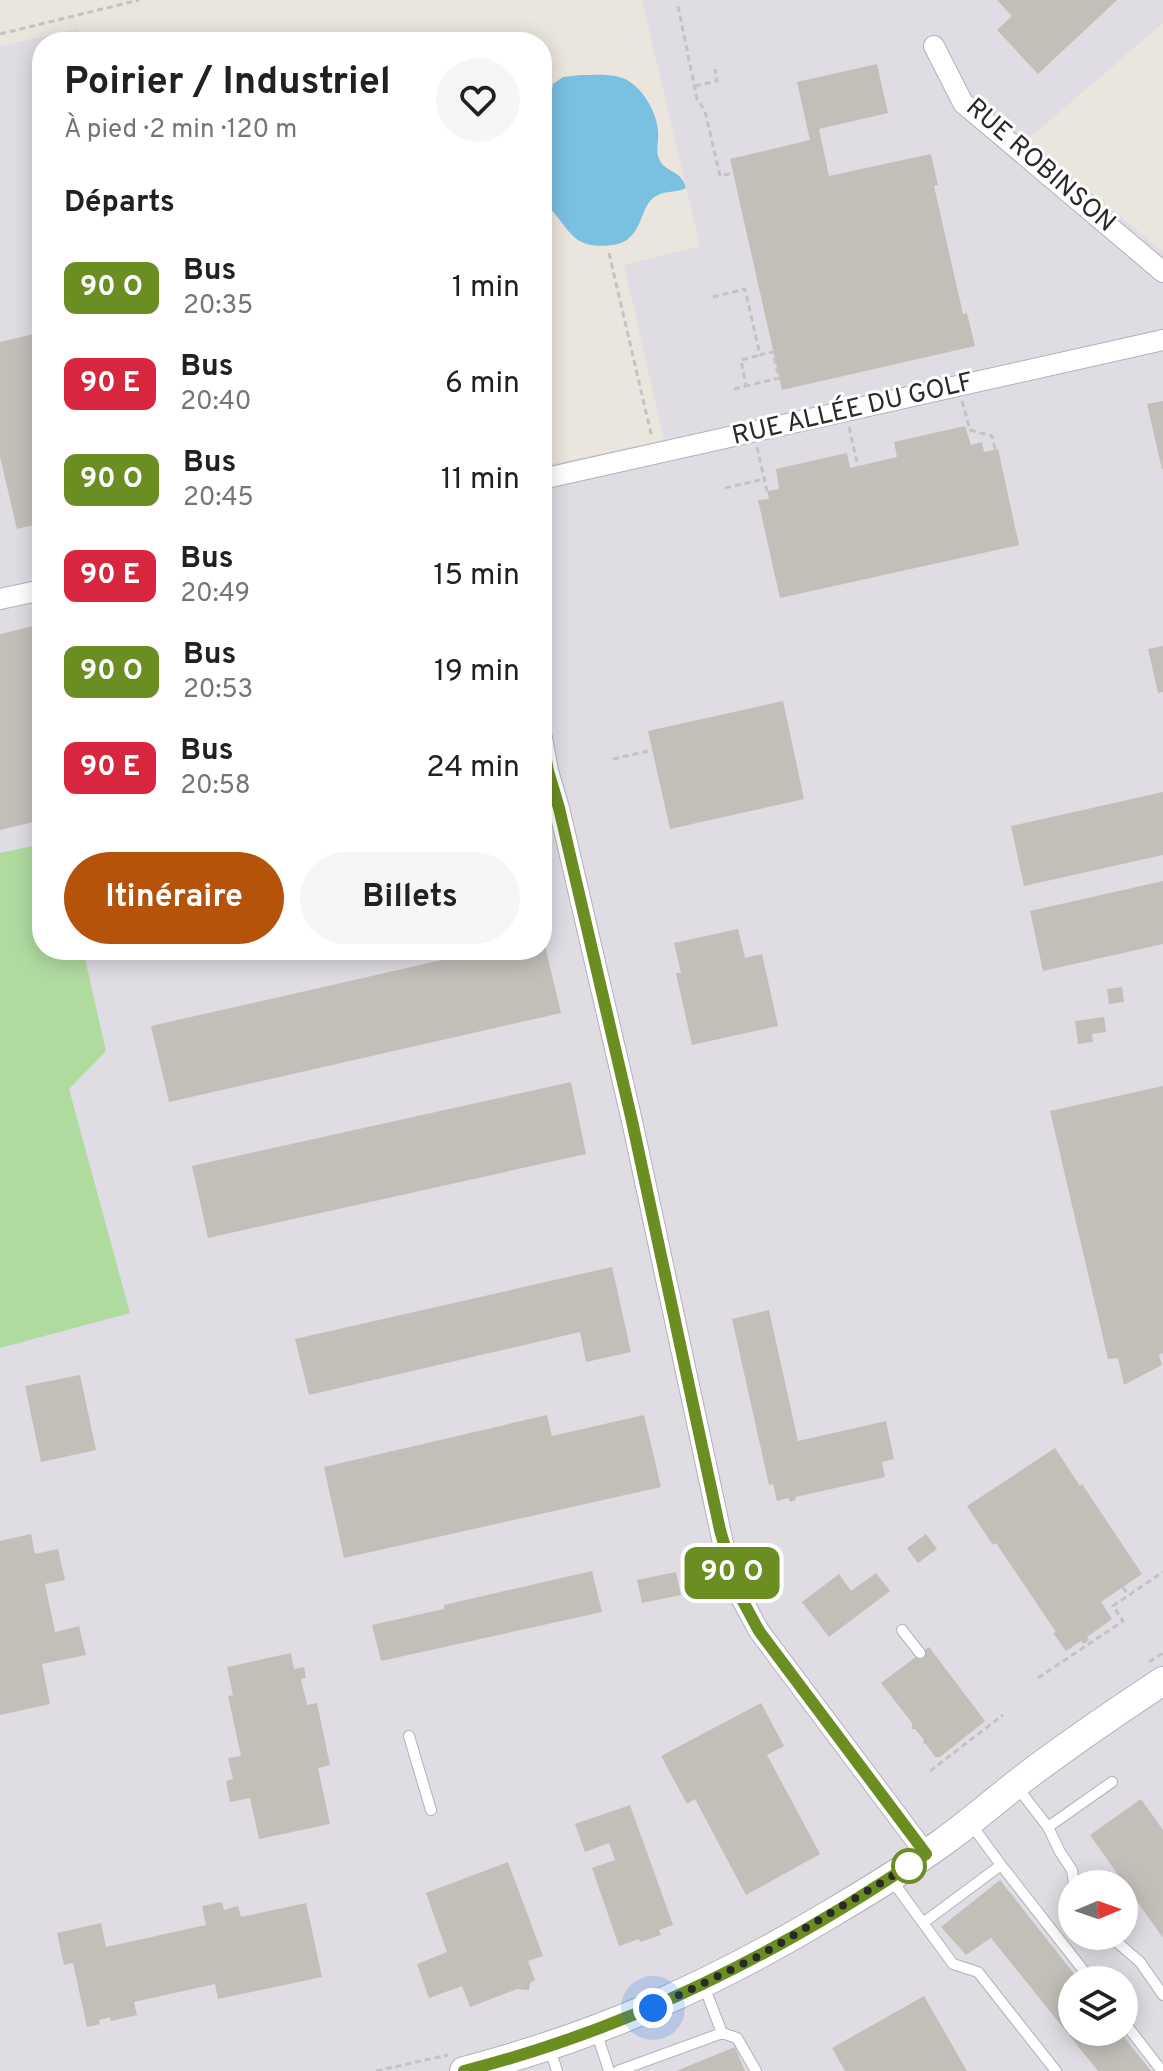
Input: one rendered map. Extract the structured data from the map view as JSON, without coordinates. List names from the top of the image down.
{
  "streets": {
    "street": ["RUE ROBINSON", "RUE ALLÉE DU GOLF"]
  },
  "north": "right",
  "page": {
    "on_map": "90 O",
    "heading": [
      ["Poirier / Industriel", "À pied · 2 min · 120 m"],
      "Départs"
    ],
    "list": [
      {
        "mark": "90 O",
        "name": "Bus",
        "note": "20:35",
        "value": "1 min"
      },
      {
        "mark": "90 E",
        "name": "Bus",
        "note": "20:40",
        "value": "6 min"
      },
      {
        "mark": "90 O",
        "name": "Bus",
        "note": "20:45",
        "value": "11 min"
      },
      {
        "mark": "90 E",
        "name": "Bus",
        "note": "20:49",
        "value": "15 min"
      },
      {
        "mark": "90 O",
        "name": "Bus",
        "note": "20:53",
        "value": "19 min"
      },
      {
        "mark": "90 E",
        "name": "Bus",
        "note": "20:58",
        "value": "24 min"
      }
    ],
    "buttons": ["Itinéraire", "Billets"]
  }
}
